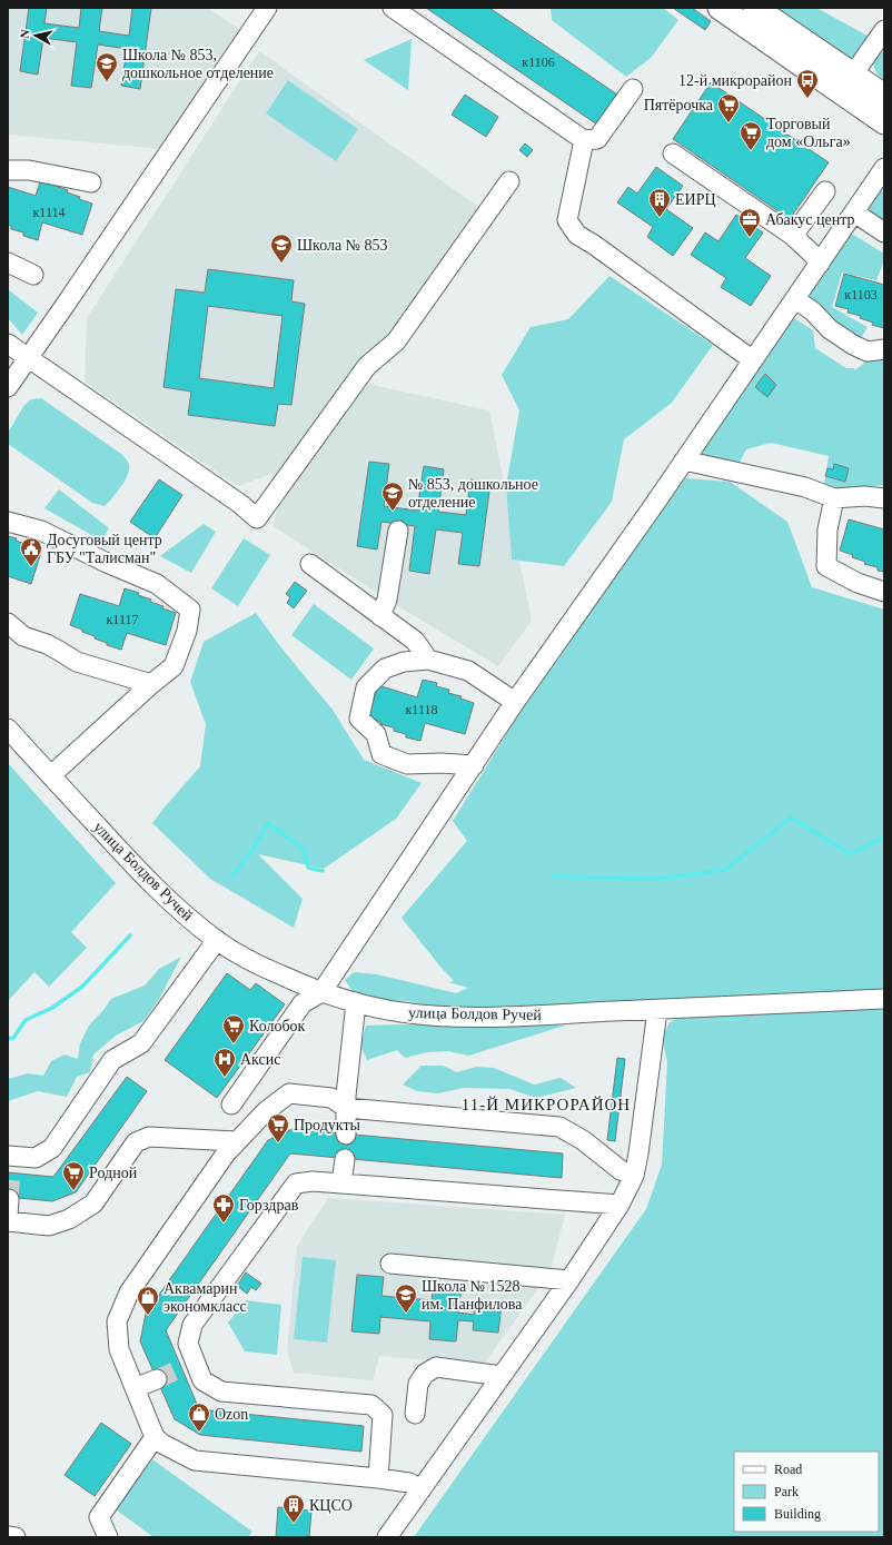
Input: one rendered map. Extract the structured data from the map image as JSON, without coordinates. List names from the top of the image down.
{
  "streets": {
    "street": ["улица Болдов Ручей"]
  },
  "districts": ["11-Й МИКРОРАЙОН"],
  "places": {
    "school or university": [
      "Школа № 853, дошкольное отделение",
      "Школа № 853",
      "№ 853, дошкольное отделение",
      "Школа № 1528 им. Панфилова"
    ],
    "bus stop": ["12-й микрорайон"],
    "supermarket": [
      "Пятёрочка",
      "Торговый дом «Ольга»",
      "Колобок",
      "Продукты",
      "Родной"
    ],
    "building": ["ЕИРЦ", "КЦСО"],
    "office": ["Абакус центр"],
    "public building": ["Досуговый центр ГБУ \"Талисман\""],
    "hospital": ["Аксис"],
    "pharmacy": ["Горздрав"],
    "shop": ["Аквамарин экономкласс", "Ozon"]
  },
  "house_numbers": [
    "к1106",
    "к1114",
    "к1103",
    "к1117",
    "к1118"
  ],
  "legend": ["Road", "Park", "Building"],
  "north": "left"
}
